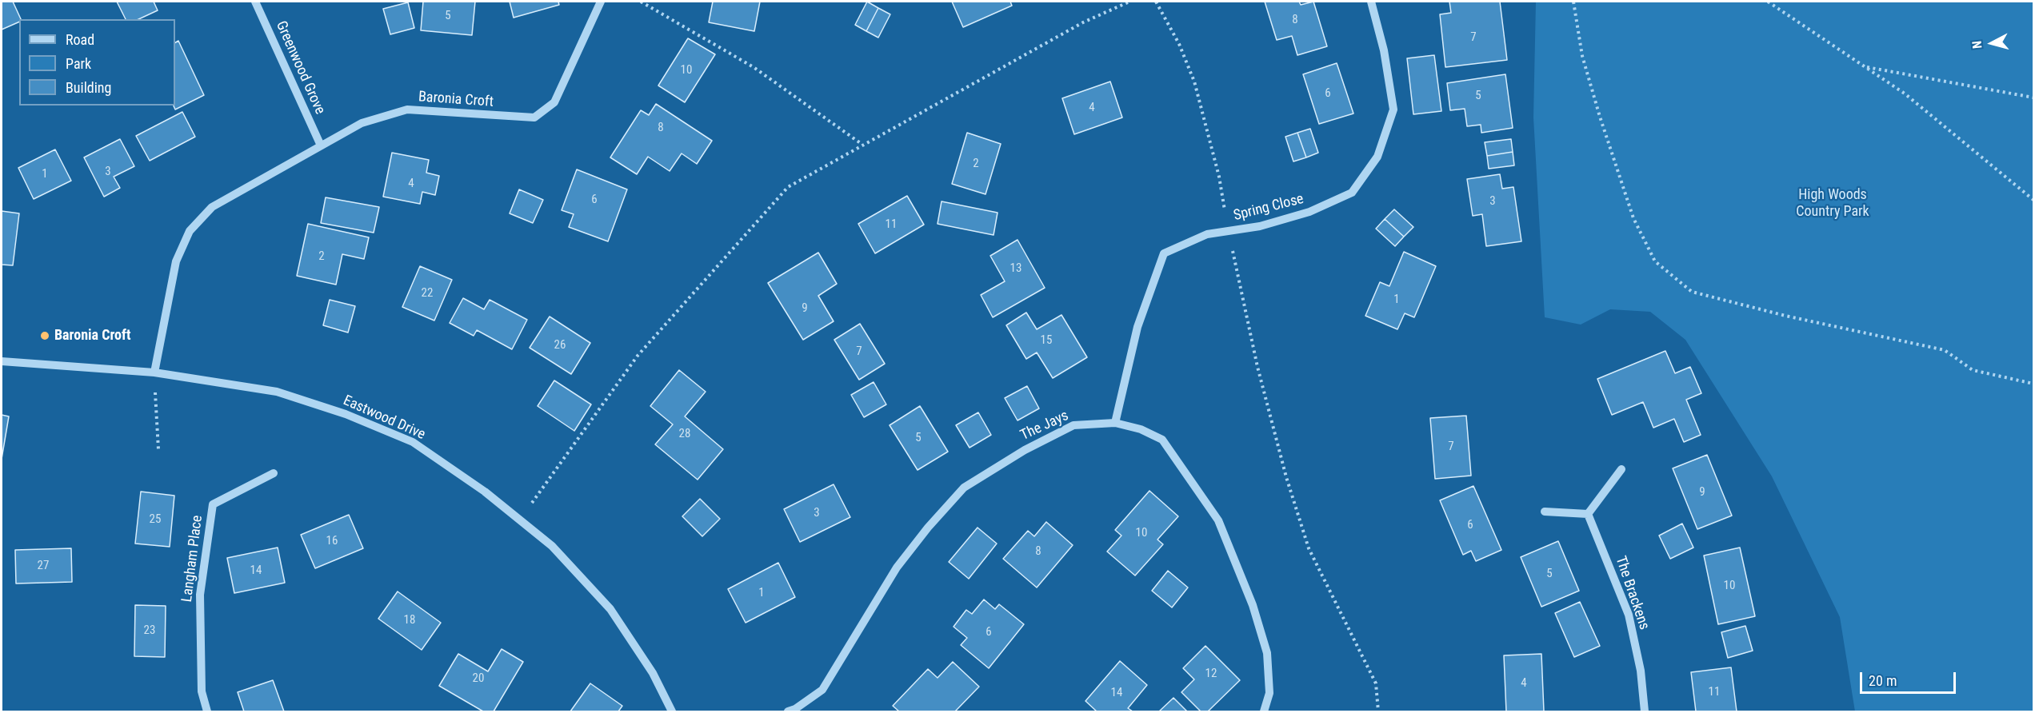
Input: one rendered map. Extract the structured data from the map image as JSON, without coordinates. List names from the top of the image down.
{
  "streets": {
    "street": [
      "Greenwood Grove",
      "Baronia Croft",
      "Spring Close",
      "Eastwood Drive",
      "The Jays",
      "Langham Place",
      "The Brackens"
    ]
  },
  "crossings": [
    ["Greenwood Grove", "Baronia Croft"],
    ["Baronia Croft", "Eastwood Drive"],
    ["Spring Close", "The Jays"]
  ],
  "parks": ["High Woods Country Park"],
  "places": ["Baronia Croft"],
  "house_numbers": [
    "5",
    "8",
    "7",
    "10",
    "6",
    "5",
    "4",
    "8",
    "2",
    "3",
    "1",
    "4",
    "6",
    "3",
    "11",
    "2",
    "13",
    "22",
    "1",
    "9",
    "15",
    "26",
    "7",
    "28",
    "5",
    "7",
    "9",
    "3",
    "25",
    "6",
    "10",
    "16",
    "8",
    "27",
    "14",
    "5",
    "10",
    "1",
    "18",
    "23",
    "6",
    "12",
    "20",
    "4",
    "11",
    "14"
  ],
  "legend": ["Road", "Park", "Building"],
  "scale_bar": "20 m",
  "north": "left"
}
